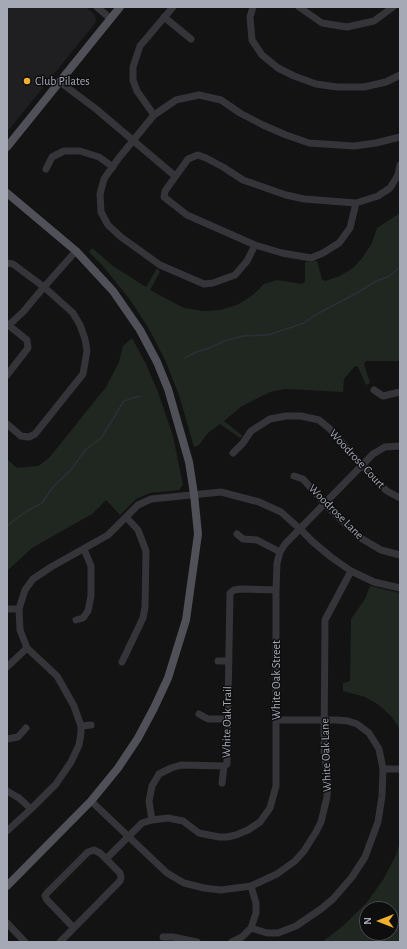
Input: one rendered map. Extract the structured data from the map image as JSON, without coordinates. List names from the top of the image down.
{
  "streets": {
    "street": [
      "Woodrose Court",
      "Woodrose Lane",
      "White Oak Street",
      "White Oak Trail",
      "White Oak Lane"
    ]
  },
  "crossings": [
    ["Woodrose Court", "White Oak Street"],
    ["Woodrose Lane", "White Oak Street"],
    ["White Oak Street", "White Oak Trail"],
    ["White Oak Street", "White Oak Lane"]
  ],
  "places": ["Club Pilates"],
  "north": "left"
}
